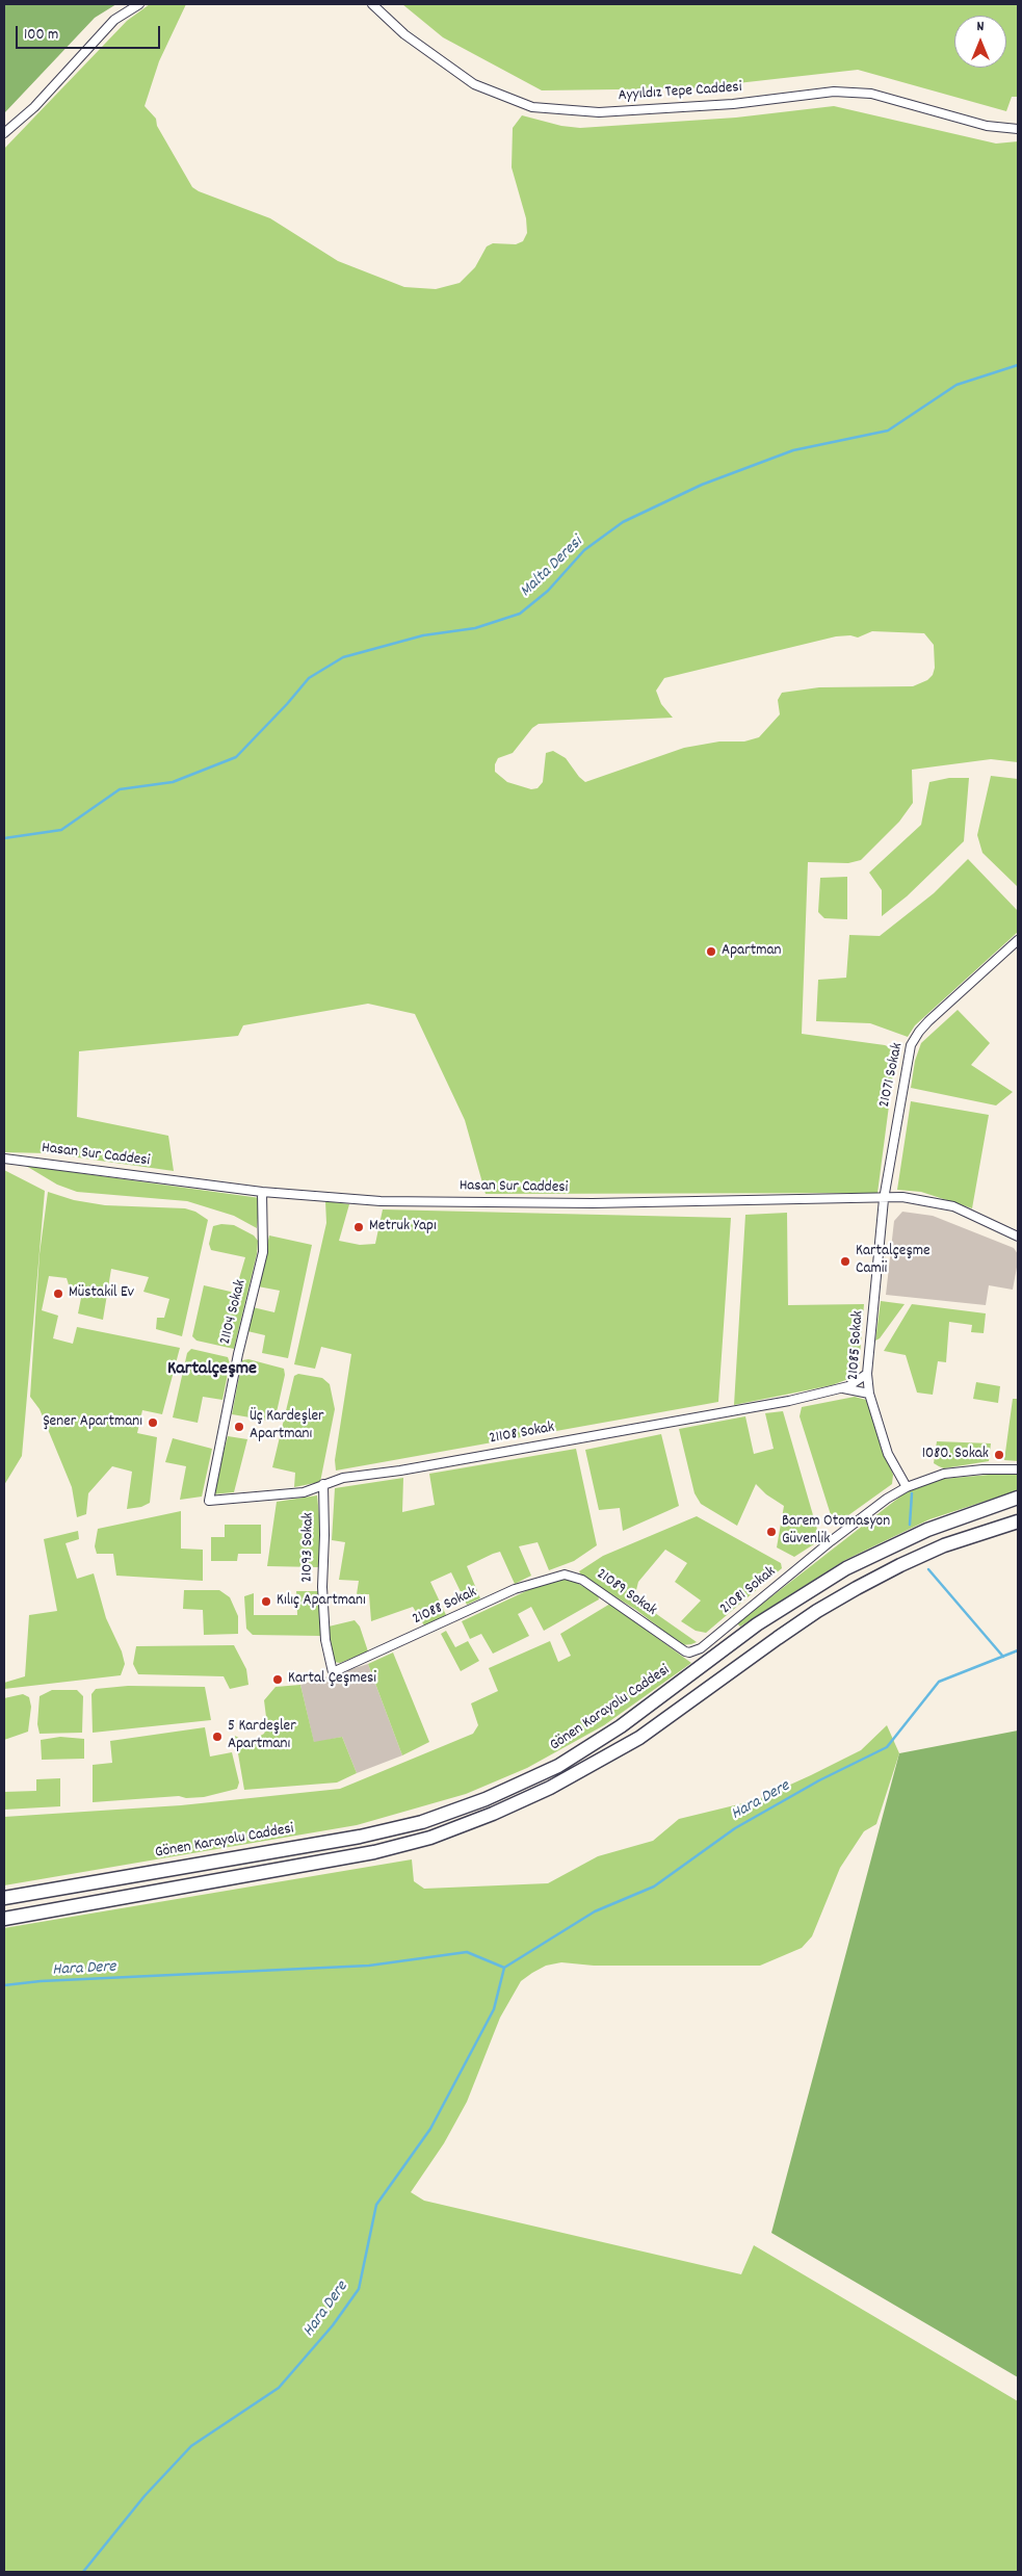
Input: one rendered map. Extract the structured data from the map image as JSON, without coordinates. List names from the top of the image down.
{
  "streets": {
    "highway": ["Gönen Karayolu Caddesi"],
    "street": [
      "Ayyıldız Tepe Caddesi",
      "21071 Sokak",
      "Hasan Sur Caddesi",
      "21104 Sokak",
      "21085 Sokak",
      "21108 Sokak",
      "21093 Sokak",
      "21081 Sokak",
      "21089 Sokak",
      "21088 Sokak"
    ]
  },
  "crossings": [
    ["21071 Sokak", "Hasan Sur Caddesi"],
    ["21071 Sokak", "21085 Sokak"],
    ["Hasan Sur Caddesi", "21104 Sokak"],
    ["Hasan Sur Caddesi", "21085 Sokak"],
    ["21104 Sokak", "21108 Sokak"],
    ["21085 Sokak", "21108 Sokak"],
    ["21085 Sokak", "21081 Sokak"],
    ["21108 Sokak", "21093 Sokak"],
    ["21093 Sokak", "21088 Sokak"],
    ["21081 Sokak", "21089 Sokak"],
    ["21089 Sokak", "21088 Sokak"]
  ],
  "districts": ["Kartalçeşme"],
  "water": ["Malta Deresi", "Hara Dere"],
  "places": [
    "Apartman",
    "Metruk Yapı",
    "Kartalçeşme Camii",
    "Müstakil Ev",
    "Şener Apartmanı",
    "Üç Kardeşler Apartmanı",
    "1080. Sokak",
    "Barem Otomasyon Güvenlik",
    "Kılıç Apartmanı",
    "Kartal Çeşmesi",
    "5 Kardeşler Apartmanı"
  ],
  "scale_bar": "100 m",
  "north": "top"
}
